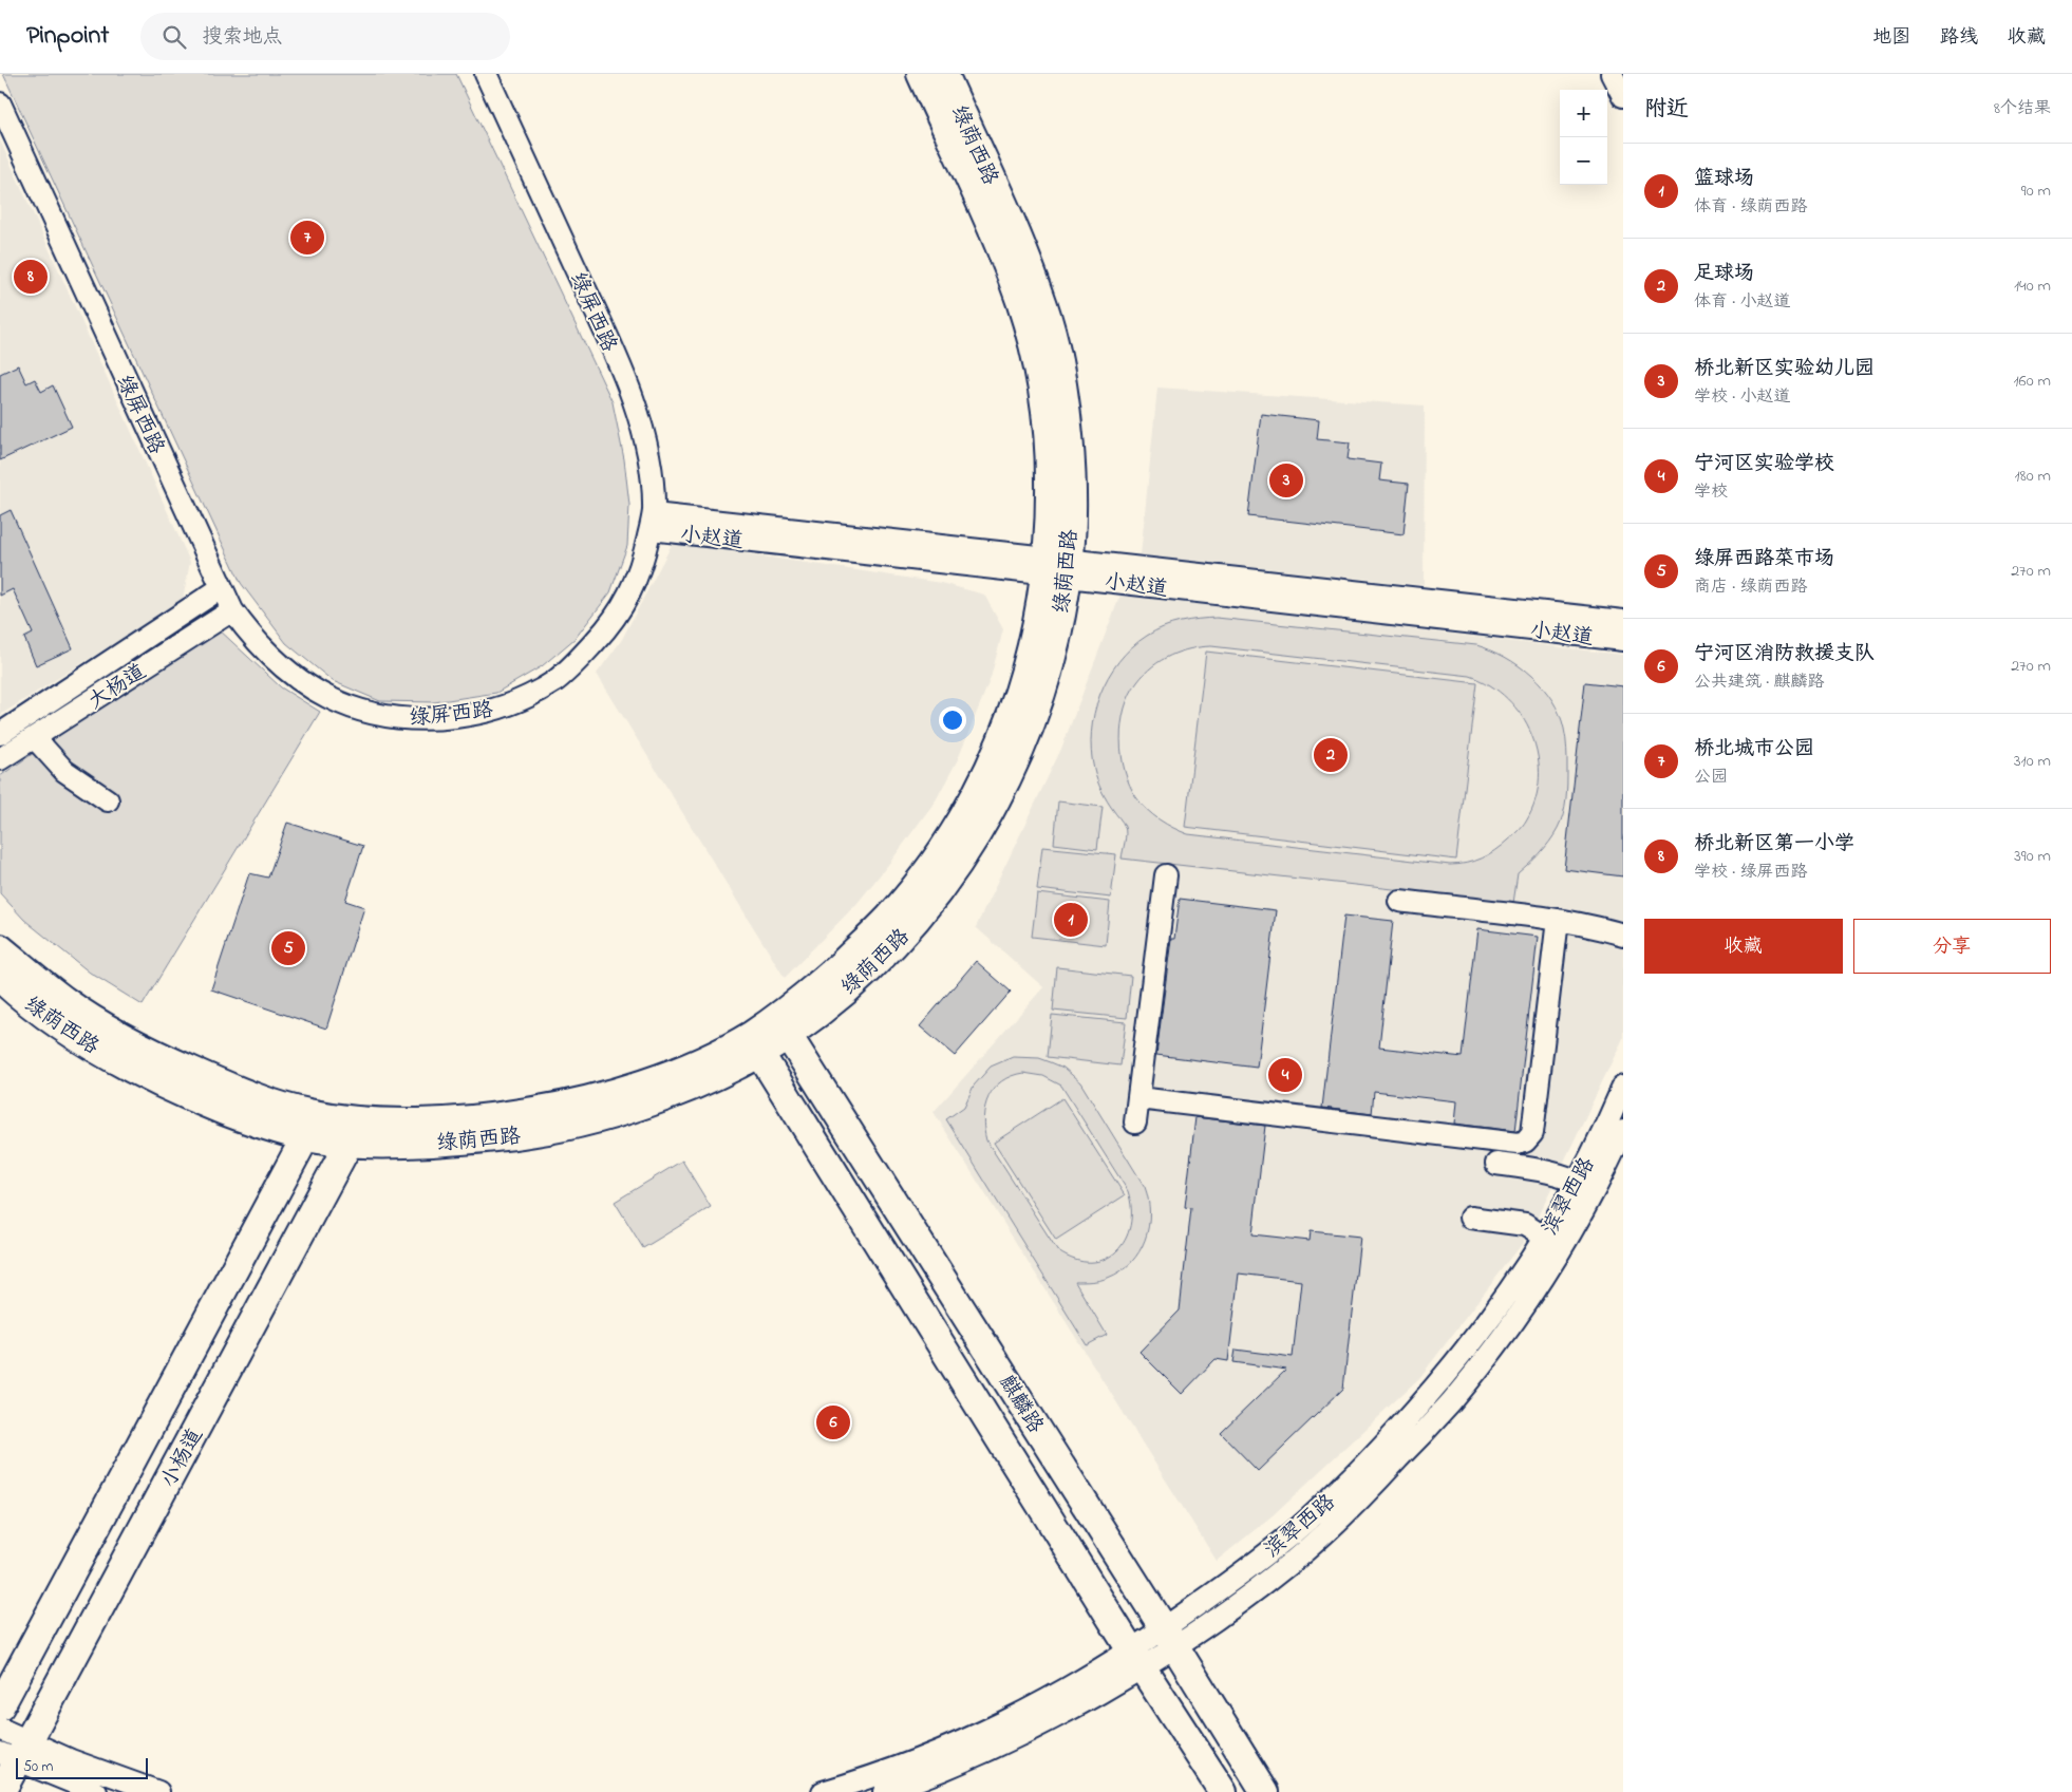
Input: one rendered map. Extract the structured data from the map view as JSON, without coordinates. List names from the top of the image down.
{
  "streets": {
    "main road": ["绿荫西路", "麒麟路", "小杨道"],
    "street": [
      "绿屏西路",
      "小赵道",
      "大杨道",
      "滨翠西路"
    ]
  },
  "crossings": [
    ["绿荫西路", "小赵道"],
    ["绿荫西路", "麒麟路"],
    ["绿荫西路", "小杨道"],
    ["绿屏西路", "小赵道"],
    ["绿屏西路", "大杨道"],
    ["滨翠西路", "麒麟路"]
  ],
  "scale_bar": "50 m",
  "page": {
    "header": "Pinpoint",
    "search": "搜索地点",
    "nav": ["地图", "路线", "收藏"],
    "heading": ["附近", "8个结果"],
    "map_buttons": ["+", "−"],
    "list": [
      {
        "mark": "1",
        "name": "篮球场",
        "note": "体育 · 绿荫西路",
        "value": "90 m"
      },
      {
        "mark": "2",
        "name": "足球场",
        "note": "体育 · 小赵道",
        "value": "140 m"
      },
      {
        "mark": "3",
        "name": "桥北新区实验幼儿园",
        "note": "学校 · 小赵道",
        "value": "160 m"
      },
      {
        "mark": "4",
        "name": "宁河区实验学校",
        "note": "学校",
        "value": "180 m"
      },
      {
        "mark": "5",
        "name": "绿屏西路菜市场",
        "note": "商店 · 绿荫西路",
        "value": "270 m"
      },
      {
        "mark": "6",
        "name": "宁河区消防救援支队",
        "note": "公共建筑 · 麒麟路",
        "value": "270 m"
      },
      {
        "mark": "7",
        "name": "桥北城市公园",
        "note": "公园",
        "value": "310 m"
      },
      {
        "mark": "8",
        "name": "桥北新区第一小学",
        "note": "学校 · 绿屏西路",
        "value": "390 m"
      }
    ],
    "pins": [
      "7",
      "8",
      "3",
      "2",
      "1",
      "5",
      "4",
      "6"
    ],
    "buttons": ["收藏", "分享"],
    "scale": "50 m"
  }
}
